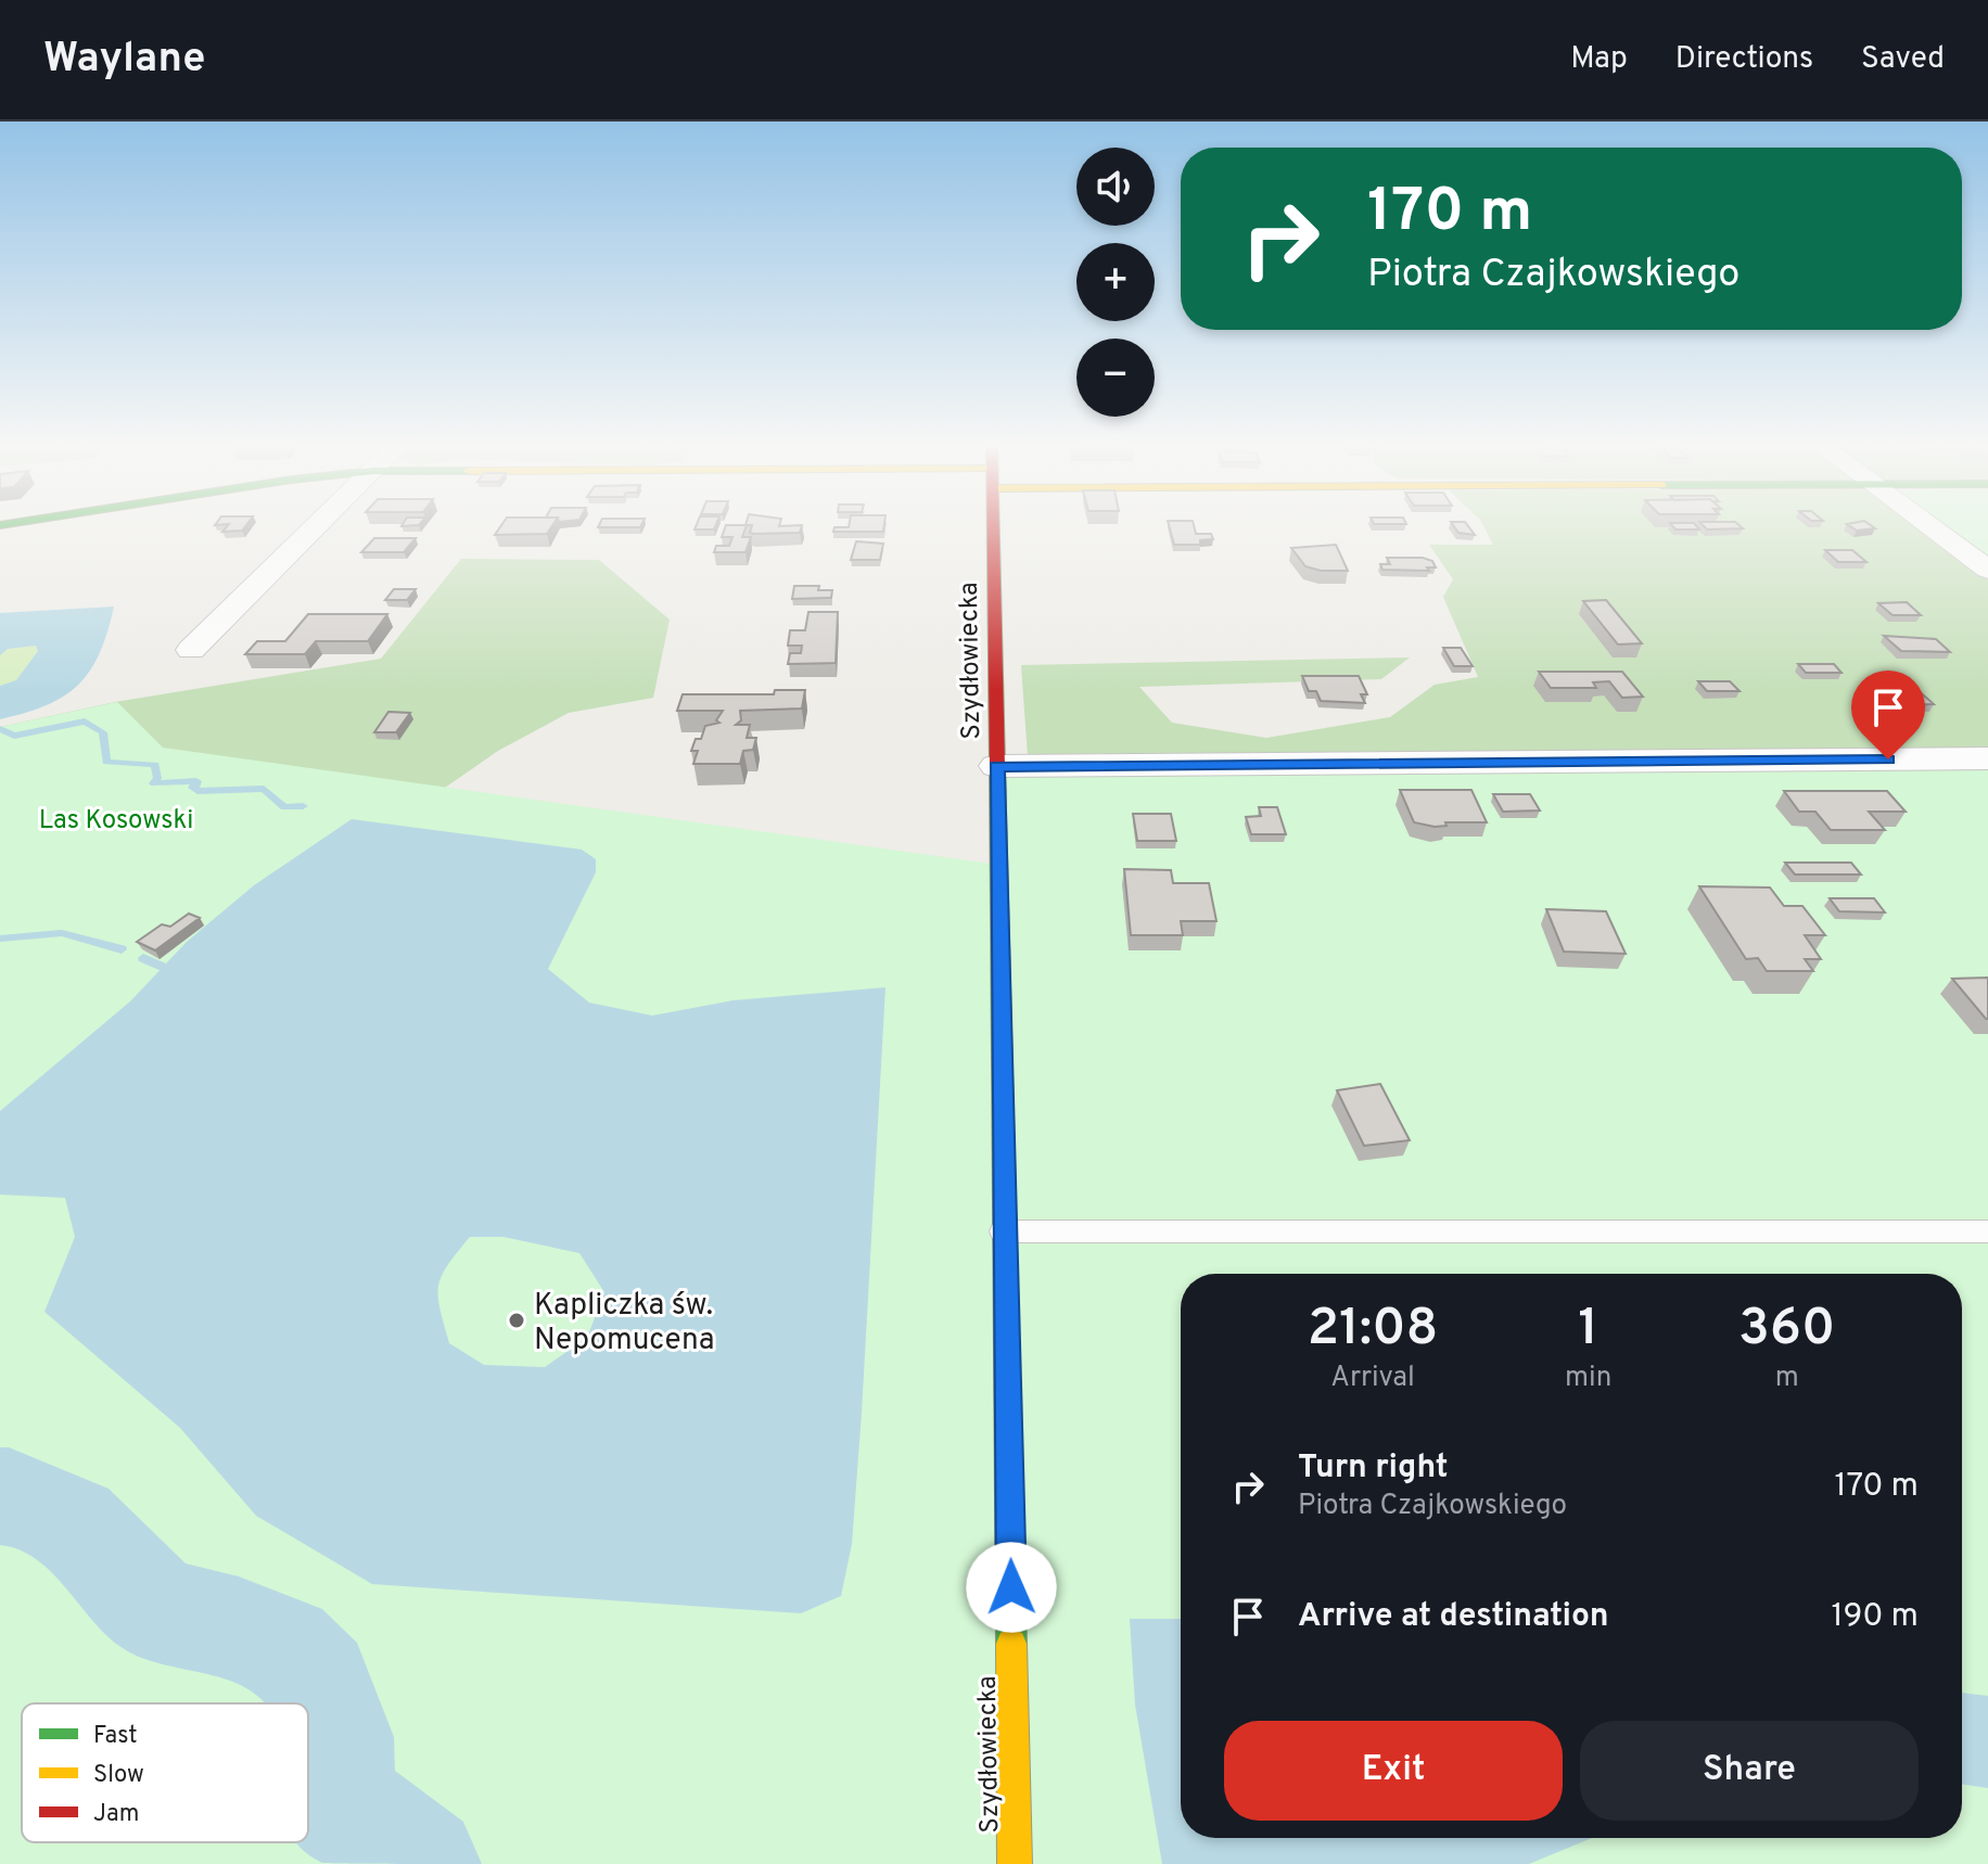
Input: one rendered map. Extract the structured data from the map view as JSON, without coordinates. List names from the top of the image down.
{
  "streets": {
    "street": ["Szydłowiecka"]
  },
  "parks": ["Las Kosowski"],
  "places": ["Kapliczka św. Nepomucena"],
  "legend": ["Fast", "Slow", "Jam"],
  "page": {
    "header": "Waylane",
    "nav": ["Map", "Directions", "Saved"],
    "map_buttons": ["+", "−"],
    "turn": ["170 m", "Piotra Czajkowskiego"],
    "eta": [
      "21:08",
      "Arrival",
      "1",
      "min",
      "360",
      "m"
    ],
    "list": [
      {
        "name": "Turn right",
        "note": "Piotra Czajkowskiego",
        "value": "170 m"
      },
      {
        "name": "Arrive at destination",
        "value": "190 m"
      }
    ],
    "buttons": ["Exit", "Share"]
  }
}
